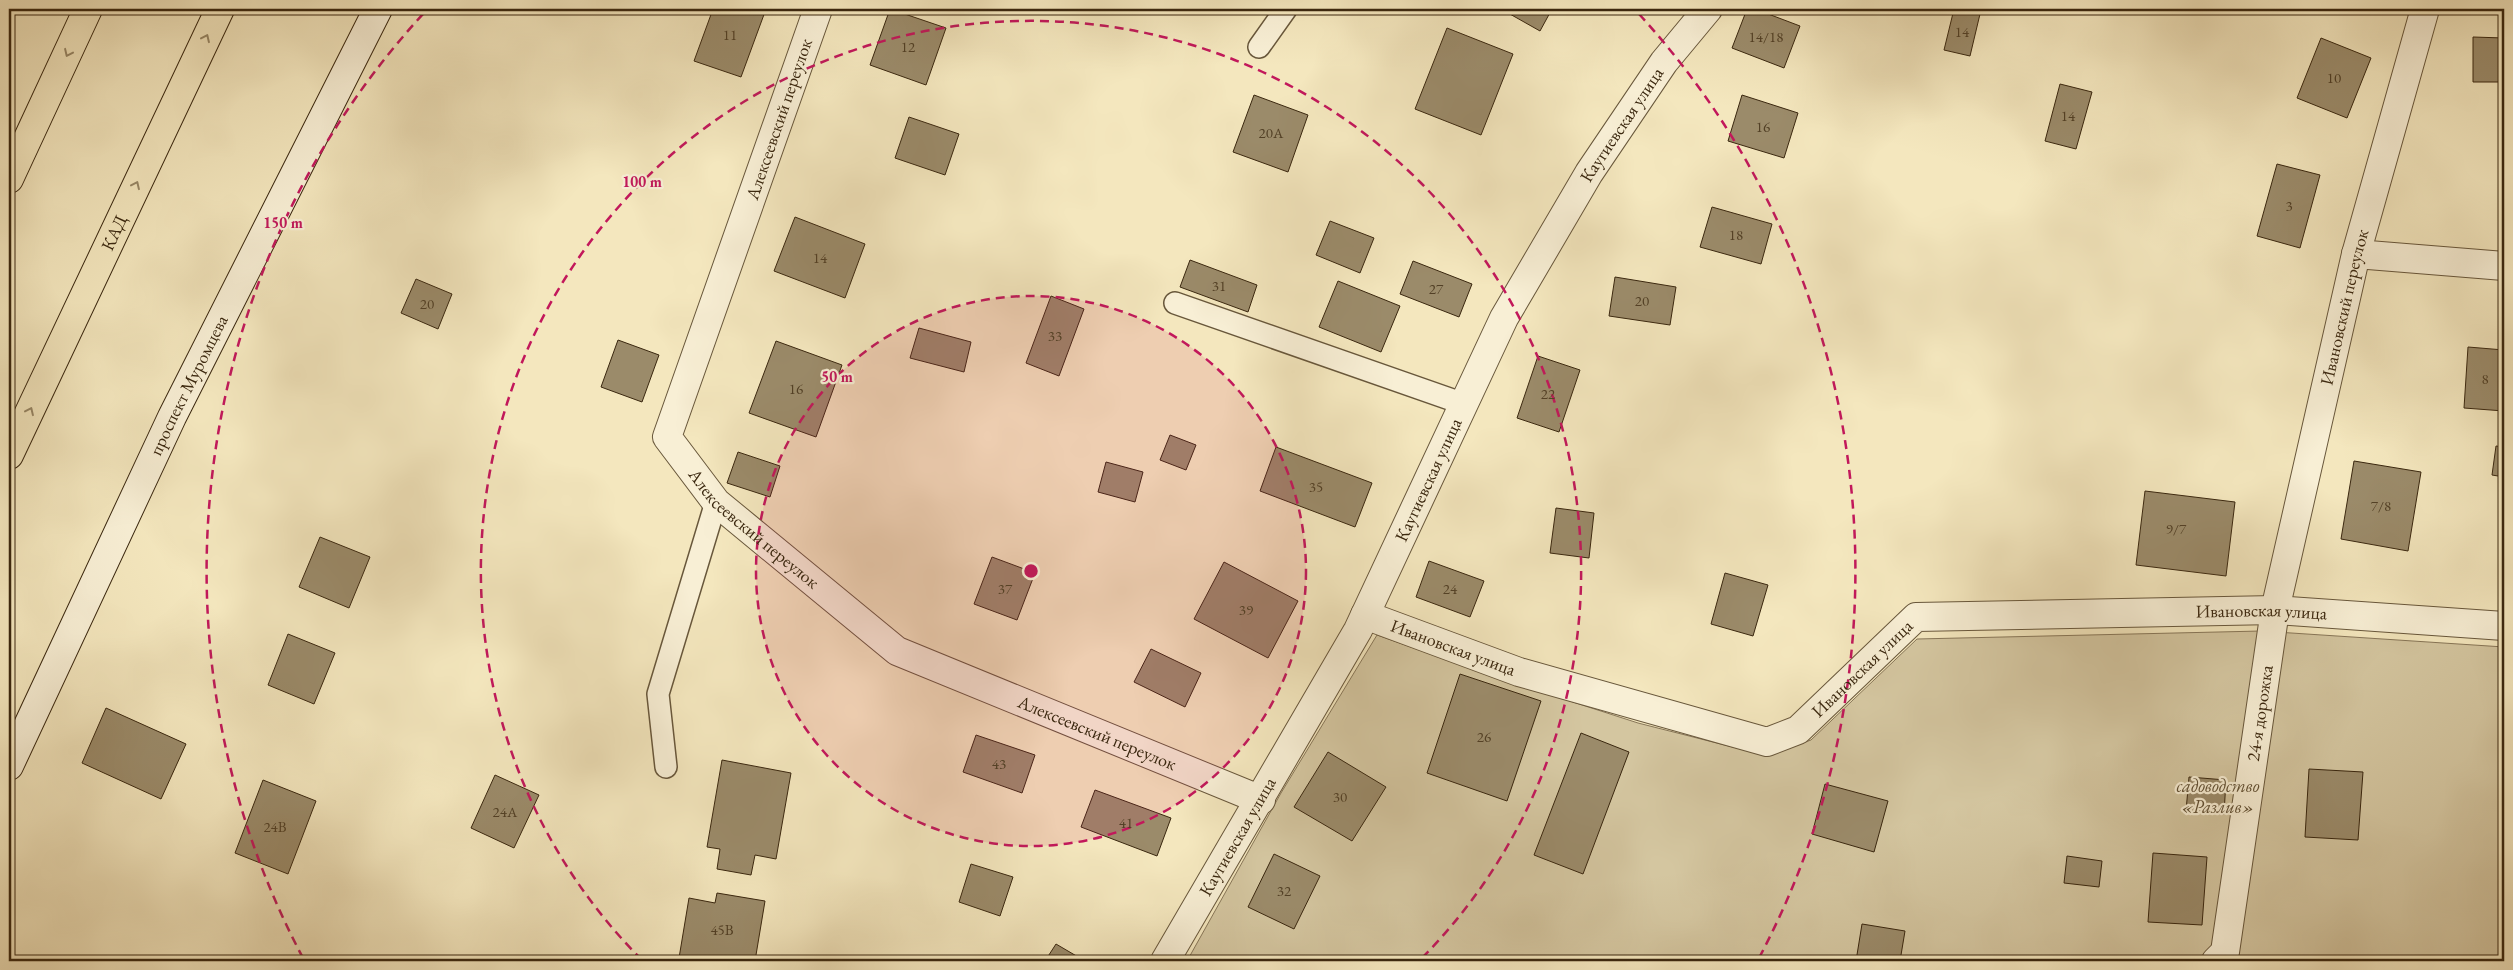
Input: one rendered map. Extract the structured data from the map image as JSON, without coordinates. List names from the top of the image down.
{
  "streets": {
    "highway": ["КАД"],
    "street": [
      "Алексеевский переулок",
      "Каугиевская улица",
      "Ивановский переулок",
      "проспект Муромцева",
      "Ивановская улица",
      "24-я дорожка"
    ]
  },
  "crossings": [
    ["Алексеевский переулок", "Каугиевская улица"],
    ["Каугиевская улица", "Ивановская улица"],
    ["Ивановский переулок", "Ивановская улица"],
    ["Ивановский переулок", "24-я дорожка"],
    ["Ивановская улица", "24-я дорожка"]
  ],
  "parks": ["садоводство «Разлив»"],
  "house_numbers": [
    "14",
    "11",
    "14/18",
    "12",
    "10",
    "14",
    "16",
    "20А",
    "3",
    "18",
    "14",
    "31",
    "27",
    "20",
    "20",
    "33",
    "8",
    "16",
    "22",
    "35",
    "7/8",
    "9/7",
    "37",
    "24",
    "39",
    "26",
    "43",
    "30",
    "24А",
    "41",
    "24В",
    "32",
    "45В"
  ],
  "rings": ["100 m", "150 m", "50 m"]
}
